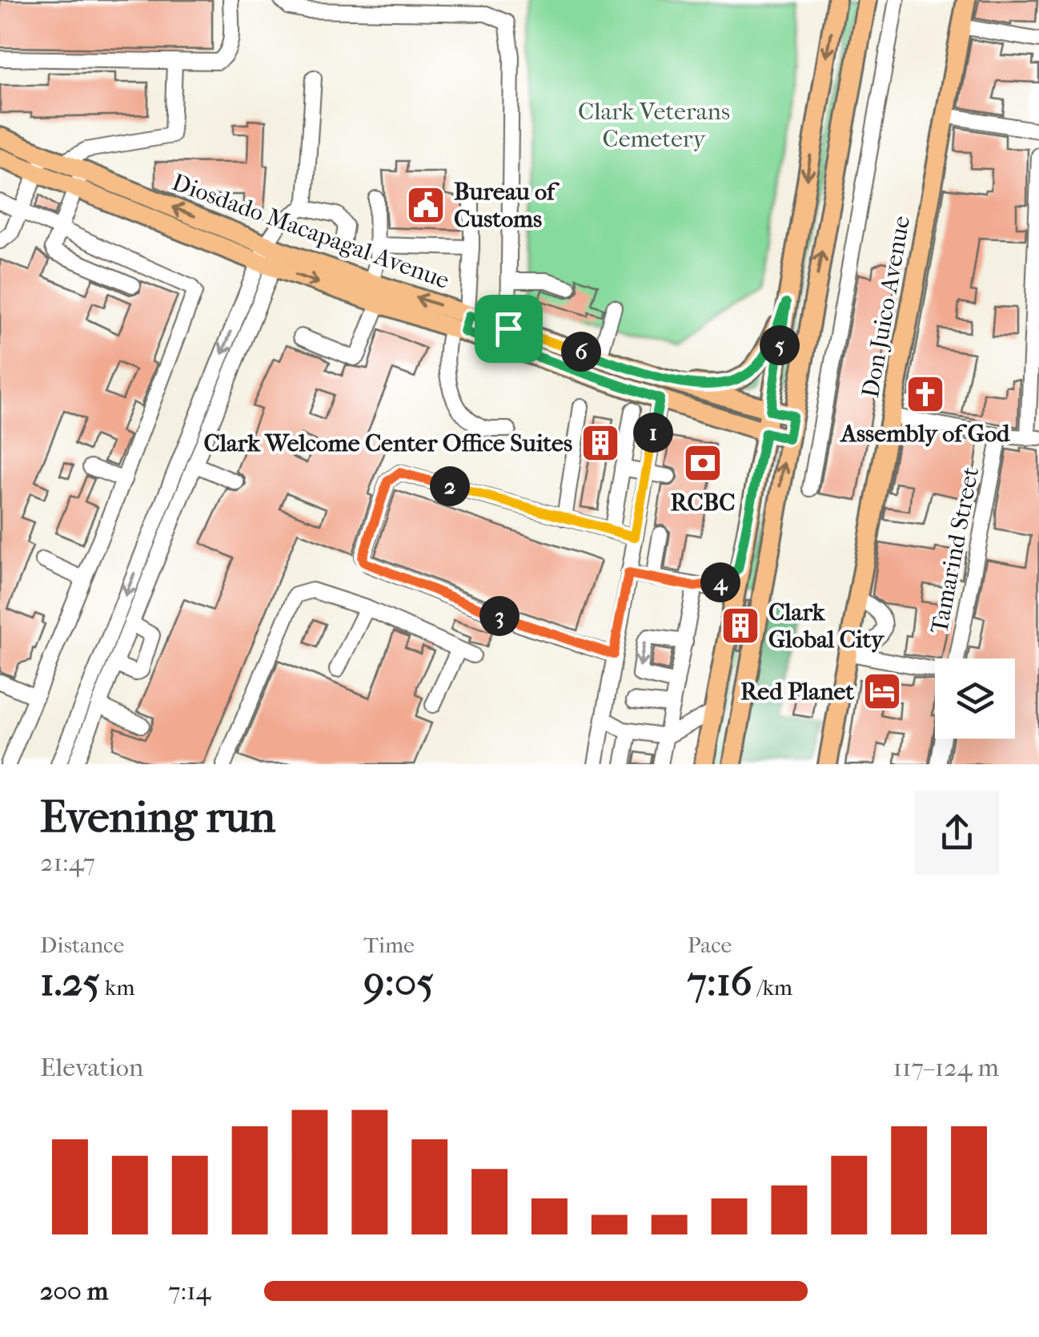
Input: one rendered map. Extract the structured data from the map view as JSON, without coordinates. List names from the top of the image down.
{
  "streets": {
    "main road": ["Diosdado Macapagal Avenue", "Don Juico Avenue"],
    "street": ["Tamarind Street"]
  },
  "parks": ["Clark Veterans Cemetery"],
  "places": {
    "public building": ["Bureau of Customs"],
    "church": ["Assembly of God"],
    "building": ["Clark Welcome Center Office Suites", "Clark Global City"],
    "bank": ["RCBC"],
    "hotel": ["Red Planet"]
  },
  "page": {
    "pins": [
      "5",
      "6",
      "1",
      "2",
      "4",
      "3"
    ],
    "heading": ["Evening run", "21:47"],
    "stats": [
      ["Distance", "1.25 km"],
      ["Time", "9:05"],
      ["Pace", "7:16 /km"]
    ],
    "chart": ["Elevation", "117–124 m"],
    "list": [
      {
        "name": "200 m",
        "note": "7:14"
      }
    ]
  }
}
